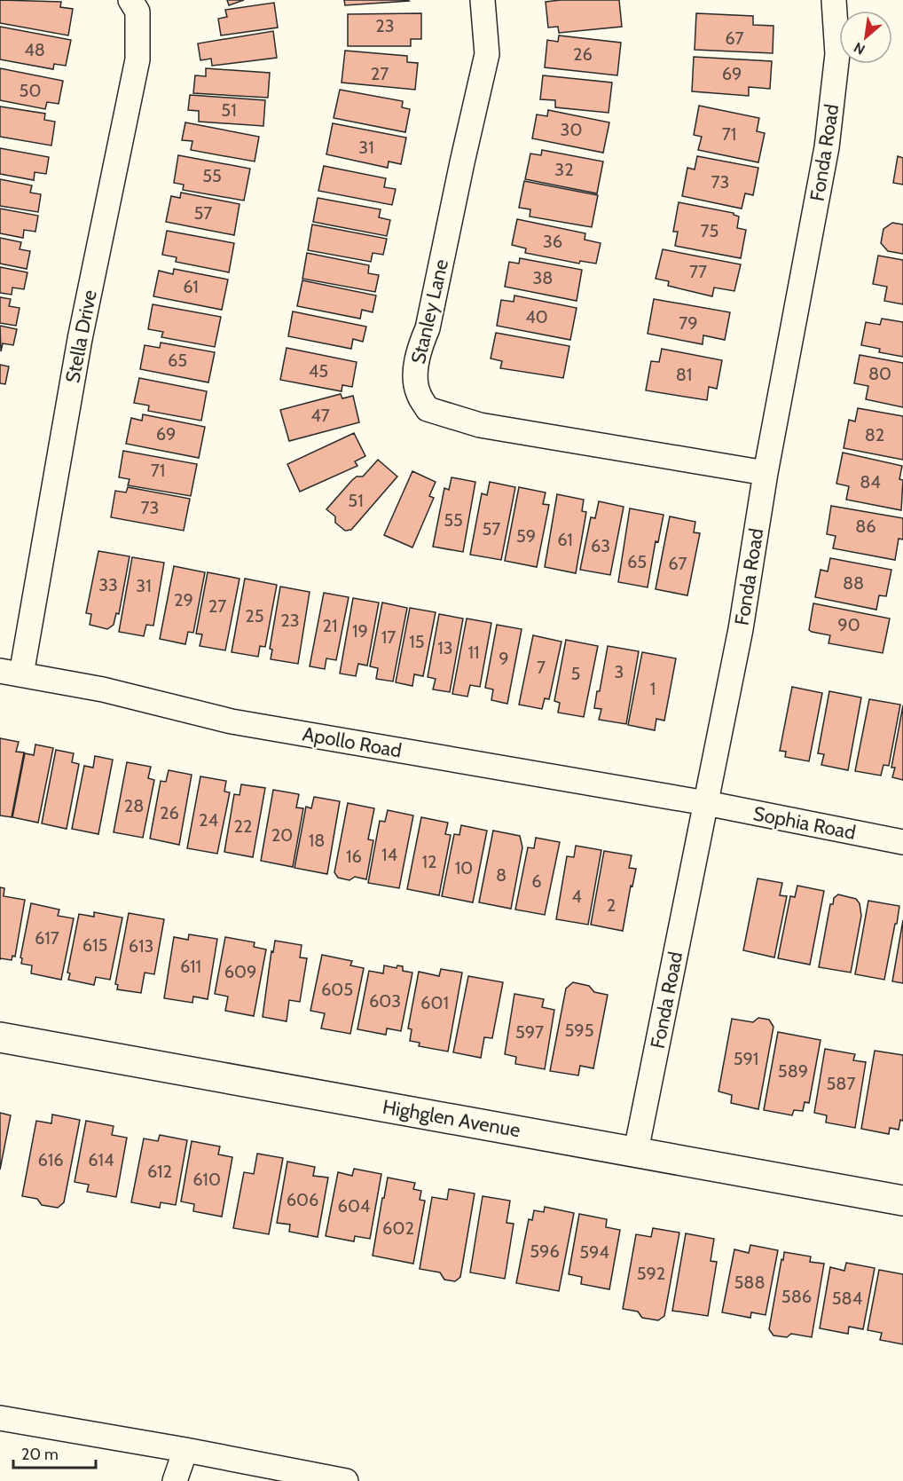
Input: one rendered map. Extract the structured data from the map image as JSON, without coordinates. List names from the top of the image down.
{
  "streets": {
    "street": [
      "Fonda Road",
      "Stanley Lane",
      "Stella Drive",
      "Apollo Road",
      "Sophia Road",
      "Highglen Avenue"
    ]
  },
  "crossings": [
    ["Fonda Road", "Stanley Lane"],
    ["Fonda Road", "Apollo Road"],
    ["Fonda Road", "Sophia Road"],
    ["Fonda Road", "Highglen Avenue"],
    ["Stella Drive", "Apollo Road"],
    ["Apollo Road", "Sophia Road"]
  ],
  "house_numbers": [
    "23",
    "67",
    "48",
    "26",
    "27",
    "69",
    "50",
    "51",
    "30",
    "71",
    "31",
    "32",
    "55",
    "73",
    "57",
    "75",
    "36",
    "77",
    "38",
    "61",
    "40",
    "79",
    "65",
    "45",
    "80",
    "81",
    "47",
    "69",
    "82",
    "71",
    "84",
    "51",
    "73",
    "55",
    "86",
    "57",
    "59",
    "61",
    "63",
    "65",
    "67",
    "88",
    "33",
    "31",
    "29",
    "27",
    "25",
    "23",
    "90",
    "21",
    "19",
    "17",
    "15",
    "13",
    "11",
    "9",
    "7",
    "3",
    "5",
    "1",
    "28",
    "26",
    "24",
    "22",
    "20",
    "18",
    "14",
    "16",
    "12",
    "10",
    "8",
    "6",
    "4",
    "2",
    "617",
    "615",
    "613",
    "611",
    "609",
    "605",
    "603",
    "601",
    "595",
    "597",
    "591",
    "589",
    "587",
    "616",
    "614",
    "612",
    "610",
    "606",
    "604",
    "602",
    "596",
    "594",
    "592",
    "588",
    "586",
    "584"
  ],
  "scale_bar": "20 m",
  "north": "bottom left"
}
